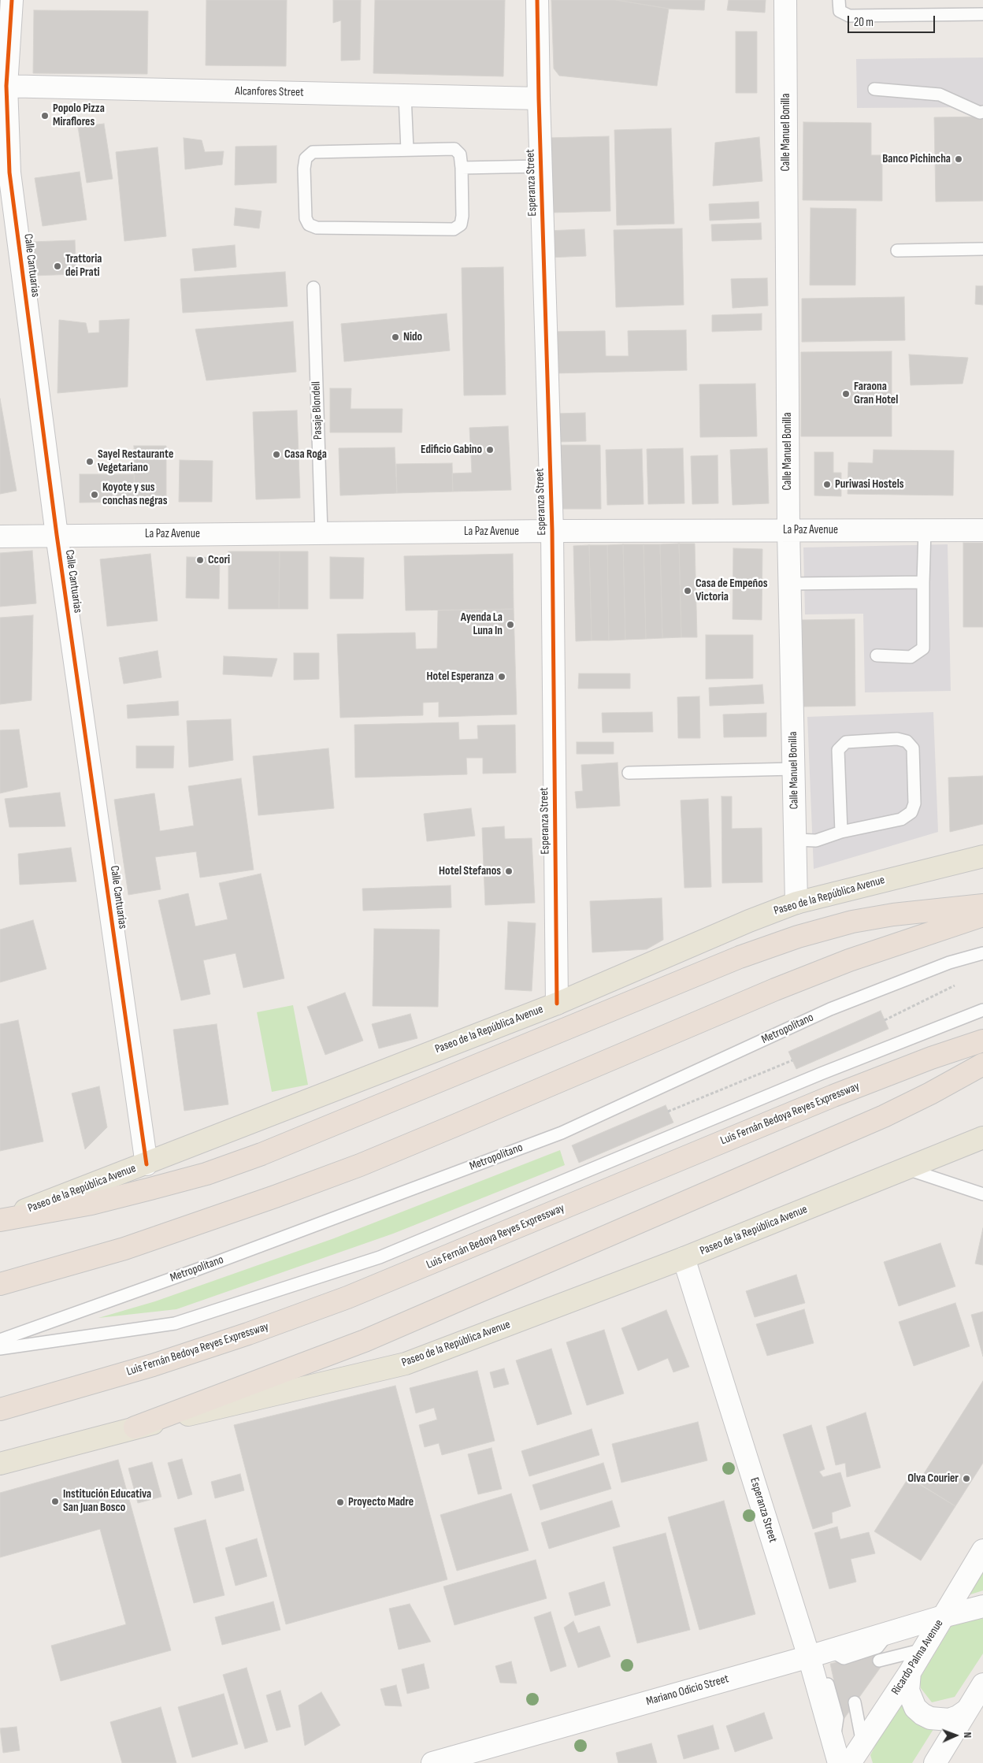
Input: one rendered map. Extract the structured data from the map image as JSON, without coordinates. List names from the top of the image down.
{
  "streets": {
    "highway": ["Luis Fernán Bedoya Reyes Expressway"],
    "main road": ["Paseo de la República Avenue"],
    "street": [
      "Alcanfores Street",
      "Calle Manuel Bonilla",
      "Esperanza Street",
      "Calle Cantuarias",
      "La Paz Avenue",
      "Ricardo Palma Avenue",
      "Mariano Odicio Street"
    ],
    "lane": ["Pasaje Blondell", "Metropolitano"]
  },
  "crossings": [
    ["Alcanfores Street", "Esperanza Street"],
    ["Alcanfores Street", "Calle Cantuarias"],
    ["Calle Manuel Bonilla", "La Paz Avenue"],
    ["Calle Manuel Bonilla", "Paseo de la República Avenue"],
    ["Esperanza Street", "La Paz Avenue"],
    ["Esperanza Street", "Paseo de la República Avenue"],
    ["Esperanza Street", "Mariano Odicio Street"],
    ["Calle Cantuarias", "La Paz Avenue"],
    ["Calle Cantuarias", "Paseo de la República Avenue"],
    ["Pasaje Blondell", "La Paz Avenue"],
    ["Ricardo Palma Avenue", "Mariano Odicio Street"]
  ],
  "places": [
    "Popolo Pizza Miraflores",
    "Banco Pichincha",
    "Trattoria dei Prati",
    "Nido",
    "Faraona Gran Hotel",
    "Edificio Gabino",
    "Casa Roga",
    "Sayel Restaurante Vegetariano",
    "Puriwasi Hostels",
    "Koyote y sus conchas negras",
    "Ccori",
    "Casa de Empeños Victoria",
    "Ayenda La Luna In",
    "Hotel Esperanza",
    "Hotel Stefanos",
    "Olva Courier",
    "Institución Educativa San Juan Bosco",
    "Proyecto Madre"
  ],
  "scale_bar": "20 m",
  "north": "right"
}
